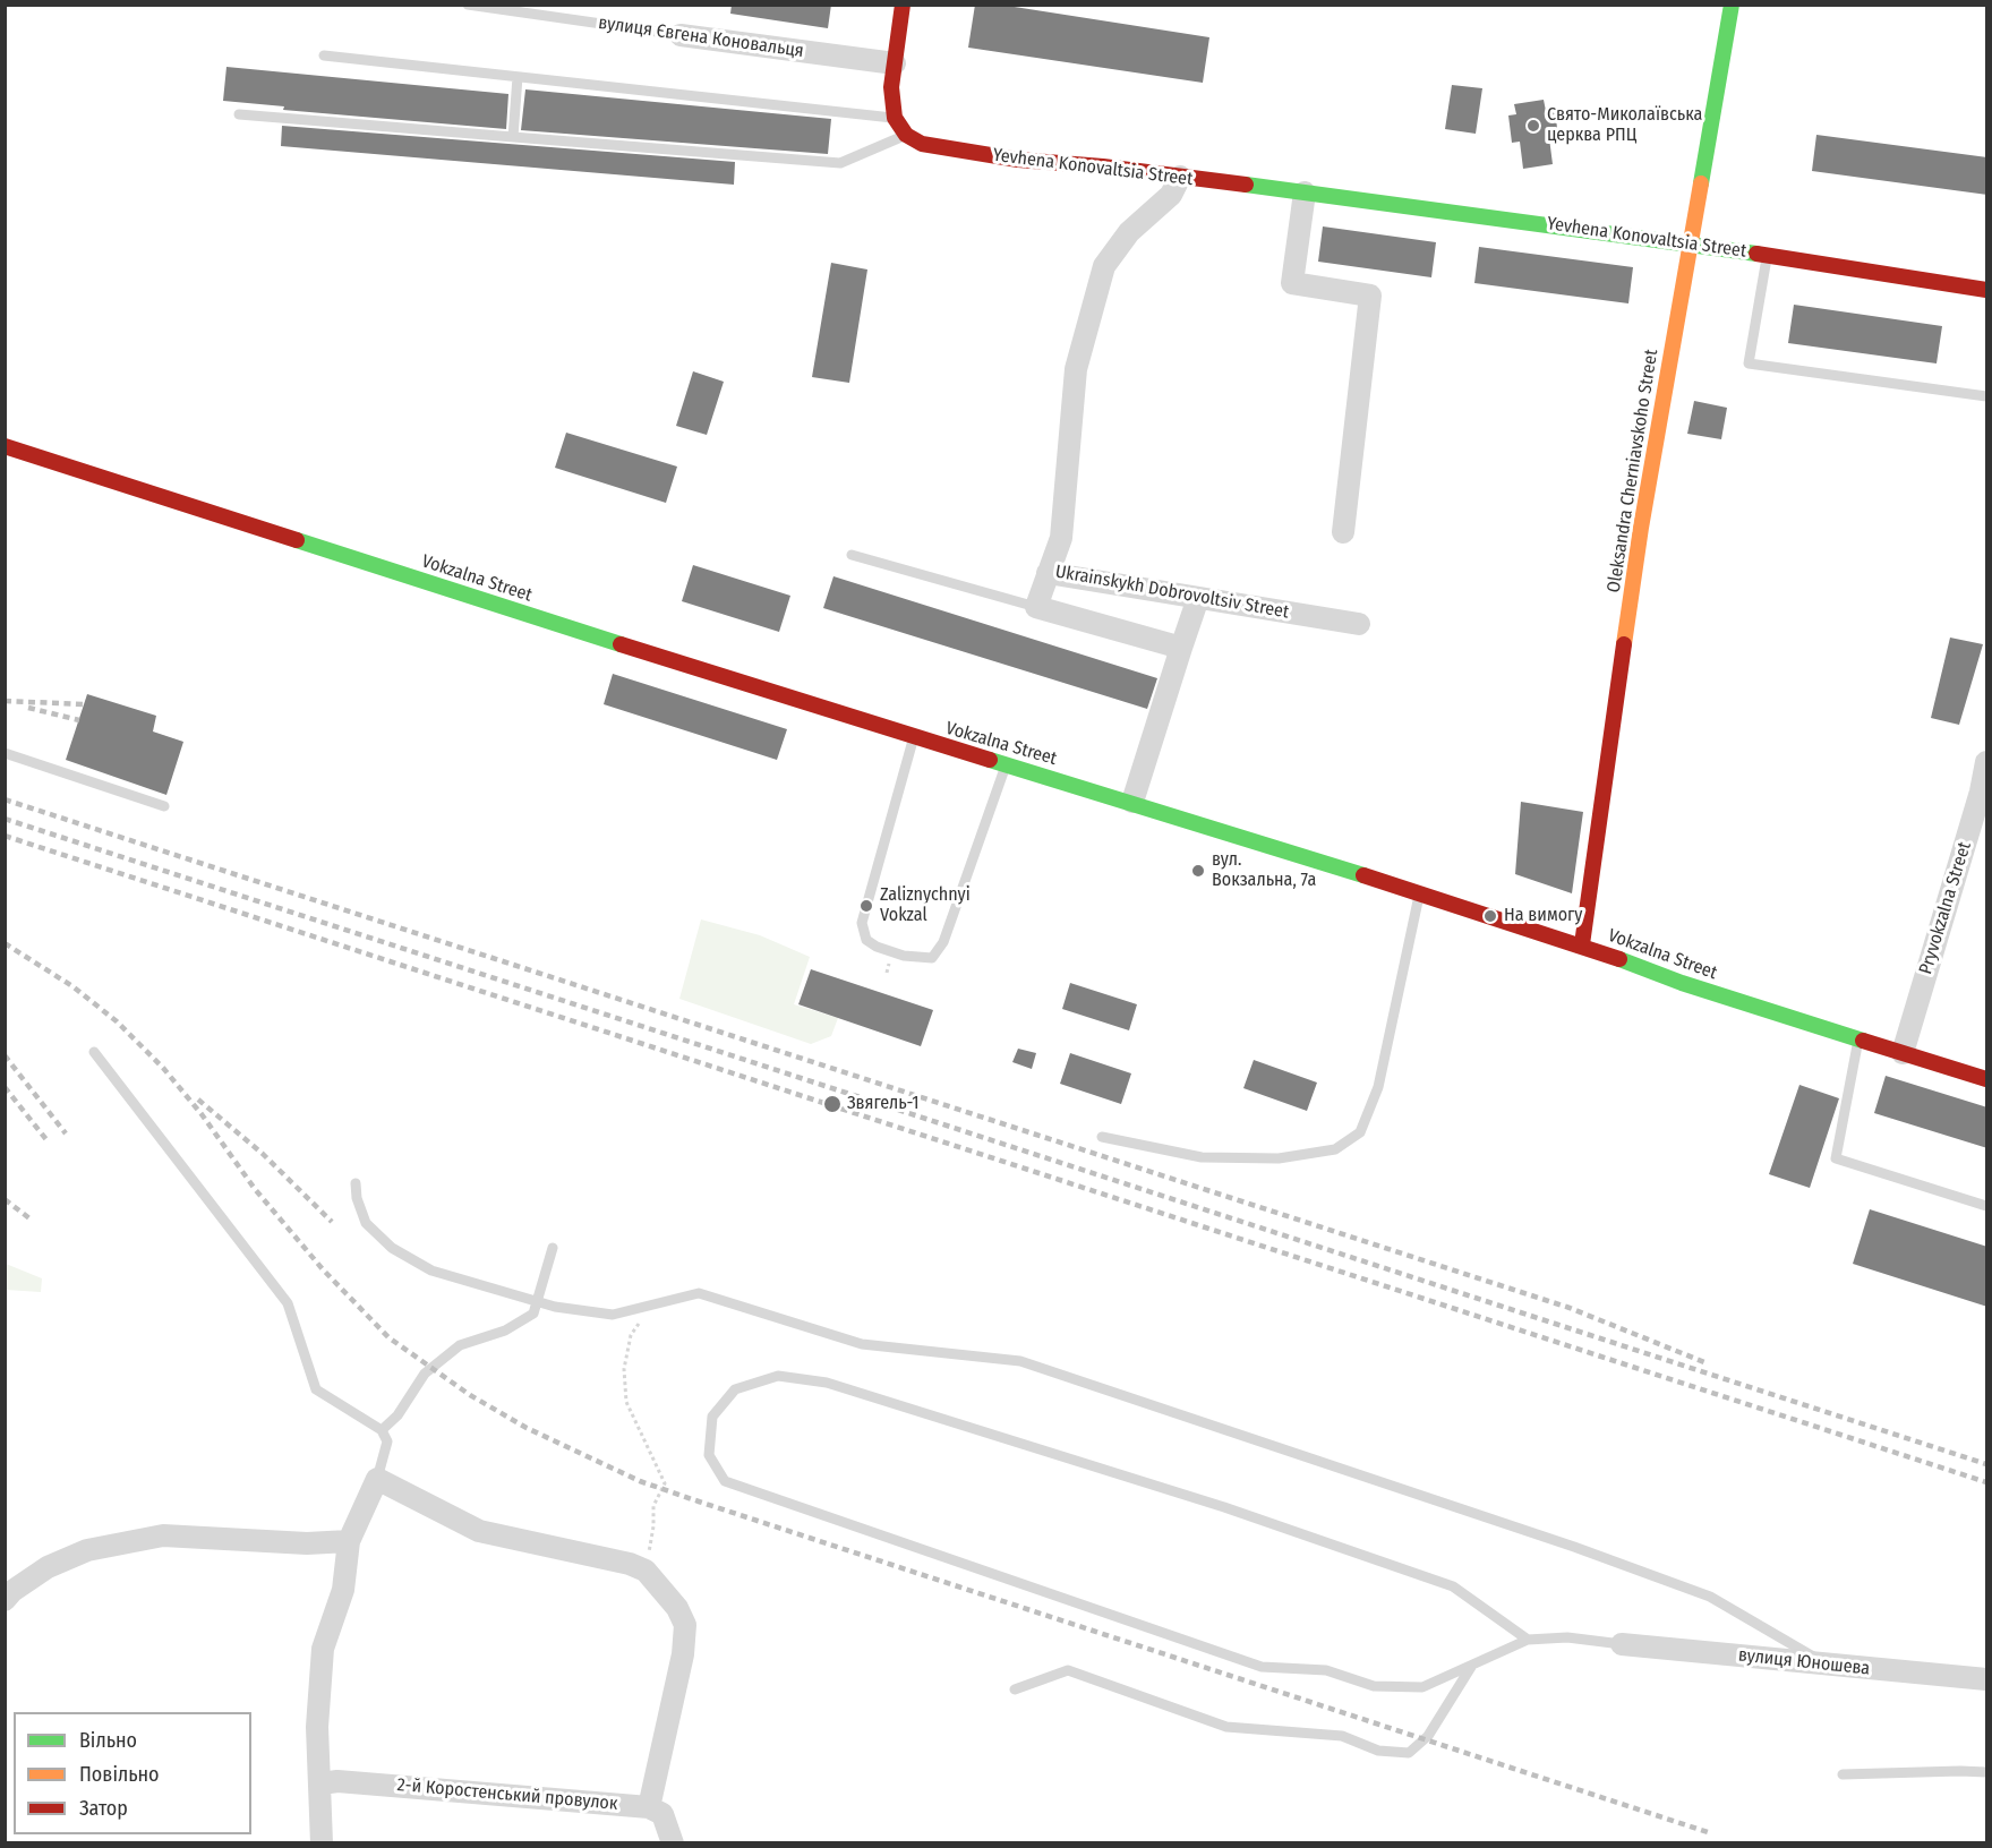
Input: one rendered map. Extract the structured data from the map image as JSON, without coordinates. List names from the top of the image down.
{
  "streets": {
    "street": [
      "вулиця Євгена Коновальця",
      "Yevhena Konovaltsia Street",
      "Oleksandra Cherniavskoho Street",
      "Vokzalna Street",
      "Ukrainskykh Dobrovoltsiv Street",
      "Pryvokzalna Street",
      "вулиця Юношева",
      "2-й Коростенський провулок"
    ]
  },
  "crossings": [
    ["Yevhena Konovaltsia Street", "Oleksandra Cherniavskoho Street"],
    ["Yevhena Konovaltsia Street", "Ukrainskykh Dobrovoltsiv Street"],
    ["Oleksandra Cherniavskoho Street", "Vokzalna Street"],
    ["Vokzalna Street", "Pryvokzalna Street"]
  ],
  "places": [
    "Свято-Миколаївська церква РПЦ",
    "вул. Вокзальна, 7а",
    "Zaliznychnyi Vokzal",
    "На вимогу",
    "Звягель-1"
  ],
  "legend": ["Вільно", "Повільно", "Затор"]
}
